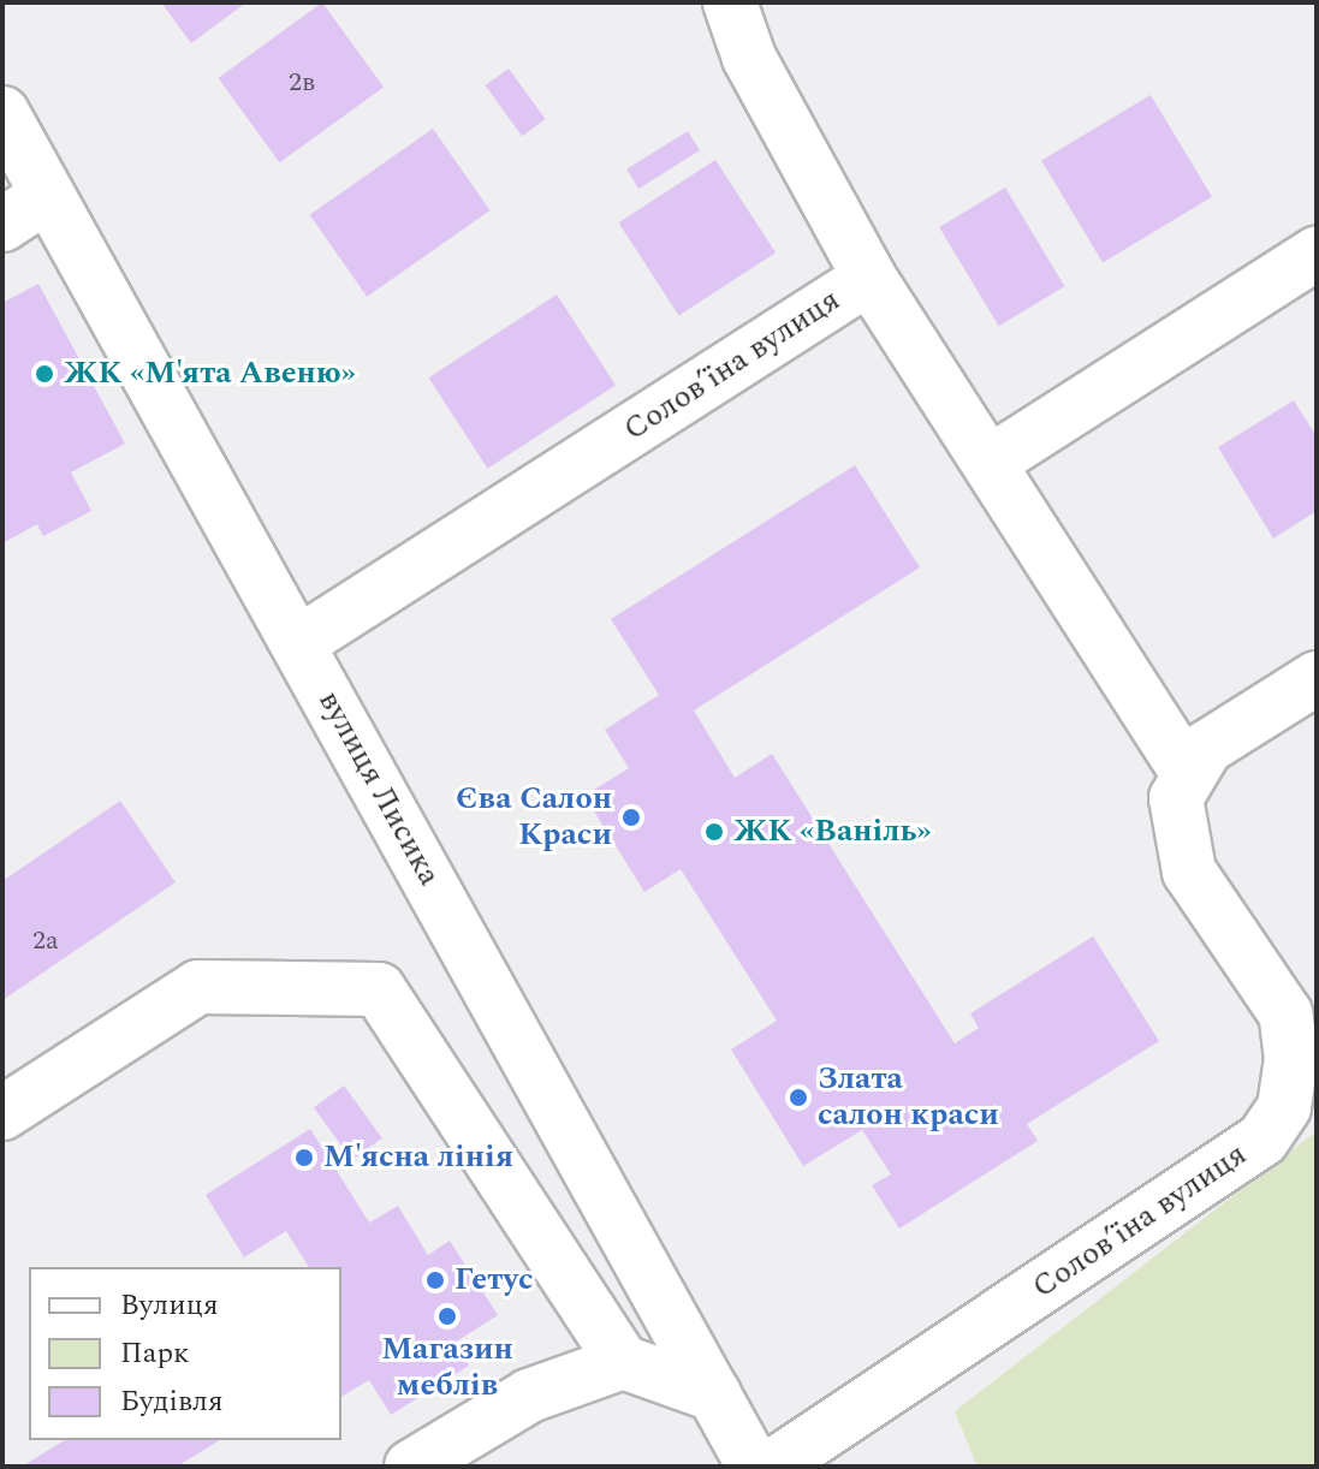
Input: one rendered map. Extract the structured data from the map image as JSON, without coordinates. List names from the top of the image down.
{
  "streets": {
    "street": ["Соловʼїна вулиця", "вулиця Лисика"]
  },
  "crossings": [
    ["Соловʼїна вулиця", "вулиця Лисика"]
  ],
  "places": [
    "ЖК «М'ята Авеню»",
    "Єва Салон Краси",
    "ЖК «Ваніль»",
    "Злата салон краси",
    "М'ясна лінія",
    "Гетус",
    "Магазин меблів"
  ],
  "house_numbers": ["2в", "2а"],
  "legend": ["Вулиця", "Парк", "Будівля"]
}
